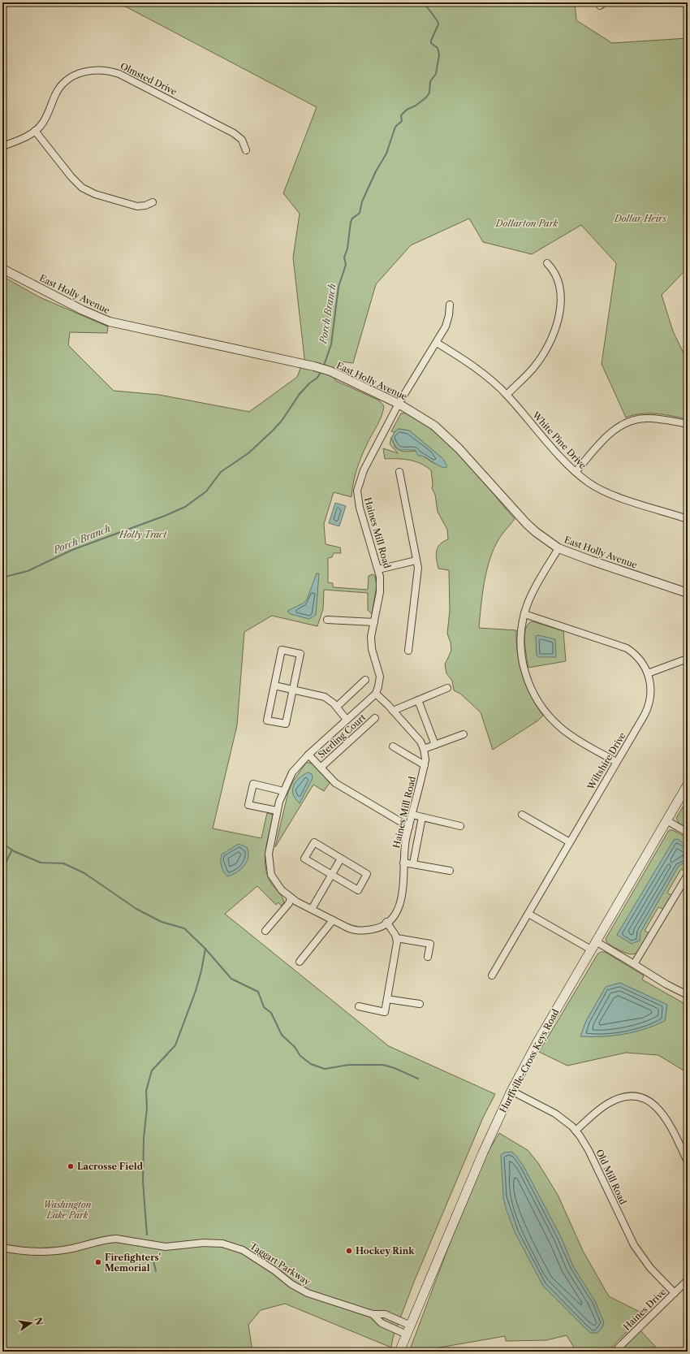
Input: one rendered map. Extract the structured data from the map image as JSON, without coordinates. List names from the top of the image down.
{
  "streets": {
    "main road": ["Hurffville-Cross Keys Road"],
    "street": [
      "Olmsted Drive",
      "East Holly Avenue",
      "White Pine Drive",
      "Haines Mill Road",
      "Sterling Court",
      "Wiltshire Drive",
      "Old Mill Road",
      "Taggart Parkway",
      "Haines Drive"
    ]
  },
  "crossings": [
    ["East Holly Avenue", "Haines Mill Road"],
    ["White Pine Drive", "Haines Mill Road"],
    ["Hurffville-Cross Keys Road", "Old Mill Road"],
    ["Hurffville-Cross Keys Road", "Taggart Parkway"],
    ["Old Mill Road", "Haines Drive"]
  ],
  "water": ["Porch Branch"],
  "parks": [
    "Dollar Heirs",
    "Dollarton Park",
    "Holly Tract",
    "Washington Lake Park"
  ],
  "places": ["Lacrosse Field", "Hockey Rink", "Firefighters' Memorial"],
  "north": "right"
}
